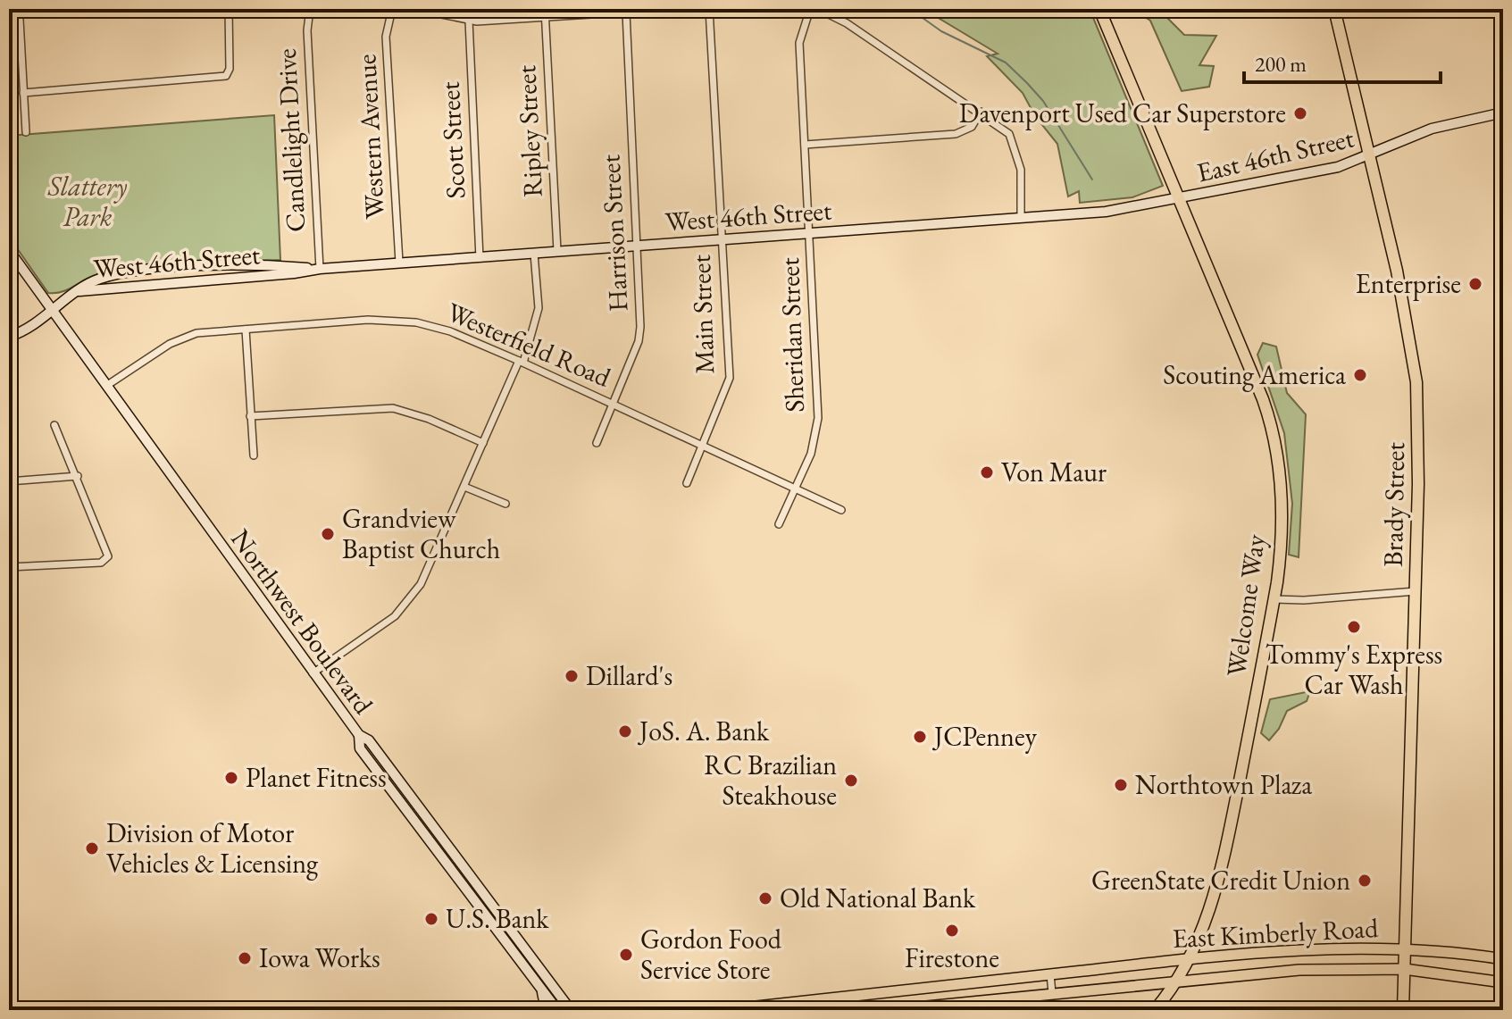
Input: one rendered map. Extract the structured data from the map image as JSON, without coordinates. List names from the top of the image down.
{
  "streets": {
    "highway": ["Brady Street", "Welcome Way"],
    "main road": ["East Kimberly Road"],
    "street": [
      "Ripley Street",
      "Western Avenue",
      "Candlelight Drive",
      "Scott Street",
      "East 46th Street",
      "West 46th Street",
      "Harrison Street",
      "Main Street",
      "Sheridan Street",
      "Westerfield Road",
      "Northwest Boulevard"
    ]
  },
  "crossings": [
    ["Ripley Street", "West 46th Street"],
    ["Western Avenue", "West 46th Street"],
    ["Candlelight Drive", "West 46th Street"],
    ["Scott Street", "West 46th Street"],
    ["East 46th Street", "West 46th Street"],
    ["East 46th Street", "Brady Street"],
    ["East 46th Street", "Welcome Way"],
    ["West 46th Street", "Harrison Street"],
    ["West 46th Street", "Main Street"],
    ["West 46th Street", "Sheridan Street"],
    ["West 46th Street", "Welcome Way"],
    ["West 46th Street", "Northwest Boulevard"],
    ["Harrison Street", "Westerfield Road"],
    ["Main Street", "Westerfield Road"],
    ["Sheridan Street", "Westerfield Road"],
    ["Westerfield Road", "Northwest Boulevard"],
    ["Brady Street", "East Kimberly Road"],
    ["Welcome Way", "East Kimberly Road"]
  ],
  "parks": ["Slattery Park"],
  "places": [
    "Davenport Used Car Superstore",
    "Enterprise",
    "Scouting America",
    "Von Maur",
    "Grandview Baptist Church",
    "Tommy's Express Car Wash",
    "Dillard's",
    "JoS. A. Bank",
    "JCPenney",
    "Planet Fitness",
    "RC Brazilian Steakhouse",
    "Northtown Plaza",
    "Division of Motor Vehicles & Licensing",
    "GreenState Credit Union",
    "Old National Bank",
    "U.S. Bank",
    "Firestone",
    "Gordon Food Service Store",
    "Iowa Works"
  ],
  "scale_bar": "200 m"
}
